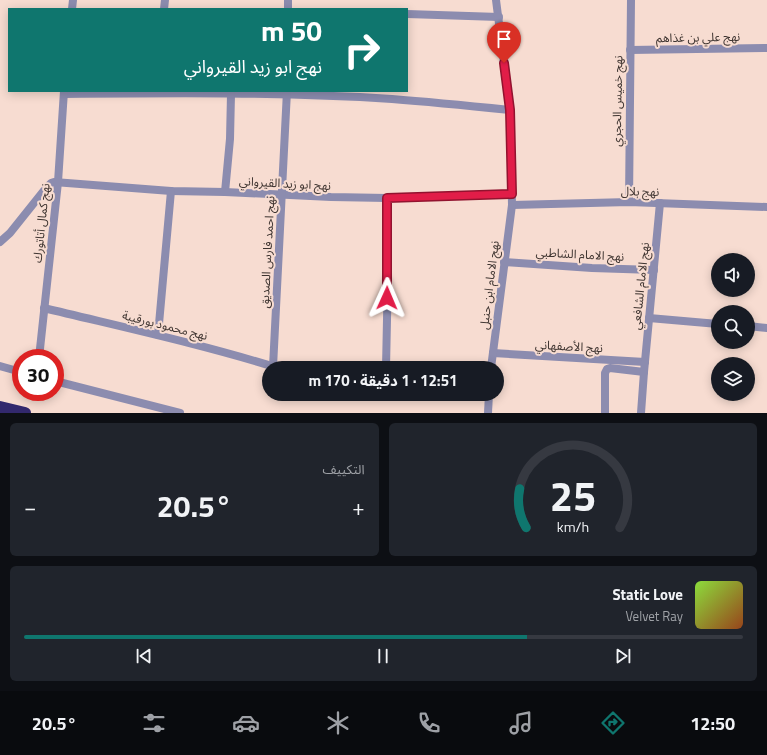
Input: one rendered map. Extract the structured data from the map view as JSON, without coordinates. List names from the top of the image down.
{
  "streets": {
    "street": [
      "نهج علي بن غذاهم",
      "نهج خميس الحجري",
      "نهج ابو زيد القيرواني",
      "نهج بلال",
      "نهج كمال أتاتورك",
      "نهج احمد فارس الصديق",
      "نهج الامام الشاطبي",
      "نهج الامام ابن حنبل",
      "نهج الامام الشافعي",
      "نهج محمود بورقيبة",
      "نهج الأصفهاني"
    ]
  },
  "crossings": [
    ["نهج علي بن غذاهم", "نهج خميس الحجري"],
    ["نهج خميس الحجري", "نهج بلال"],
    ["نهج ابو زيد القيرواني", "نهج كمال أتاتورك"],
    ["نهج ابو زيد القيرواني", "نهج احمد فارس الصديق"],
    ["نهج ابو زيد القيرواني", "نهج الامام ابن حنبل"],
    ["نهج بلال", "نهج الامام ابن حنبل"],
    ["نهج بلال", "نهج الامام الشافعي"],
    ["نهج كمال أتاتورك", "نهج محمود بورقيبة"],
    ["نهج الامام الشاطبي", "نهج الامام ابن حنبل"],
    ["نهج الامام الشاطبي", "نهج الامام الشافعي"],
    ["نهج الامام ابن حنبل", "نهج الأصفهاني"],
    ["نهج الامام الشافعي", "نهج الأصفهاني"]
  ],
  "page": {
    "turn": ["50 m", "نهج ابو زيد القيرواني"],
    "limit": "30",
    "trip": "12:51 · 1 دقيقة · 170 m",
    "tile": "التكييف",
    "heat": ["−", "20.5°", "+"],
    "song": ["Static Love", "Velvet Ray"],
    "tabs": ["12:50", "20.5°"],
    "gauge": ["25", "km/h"]
  }
}
